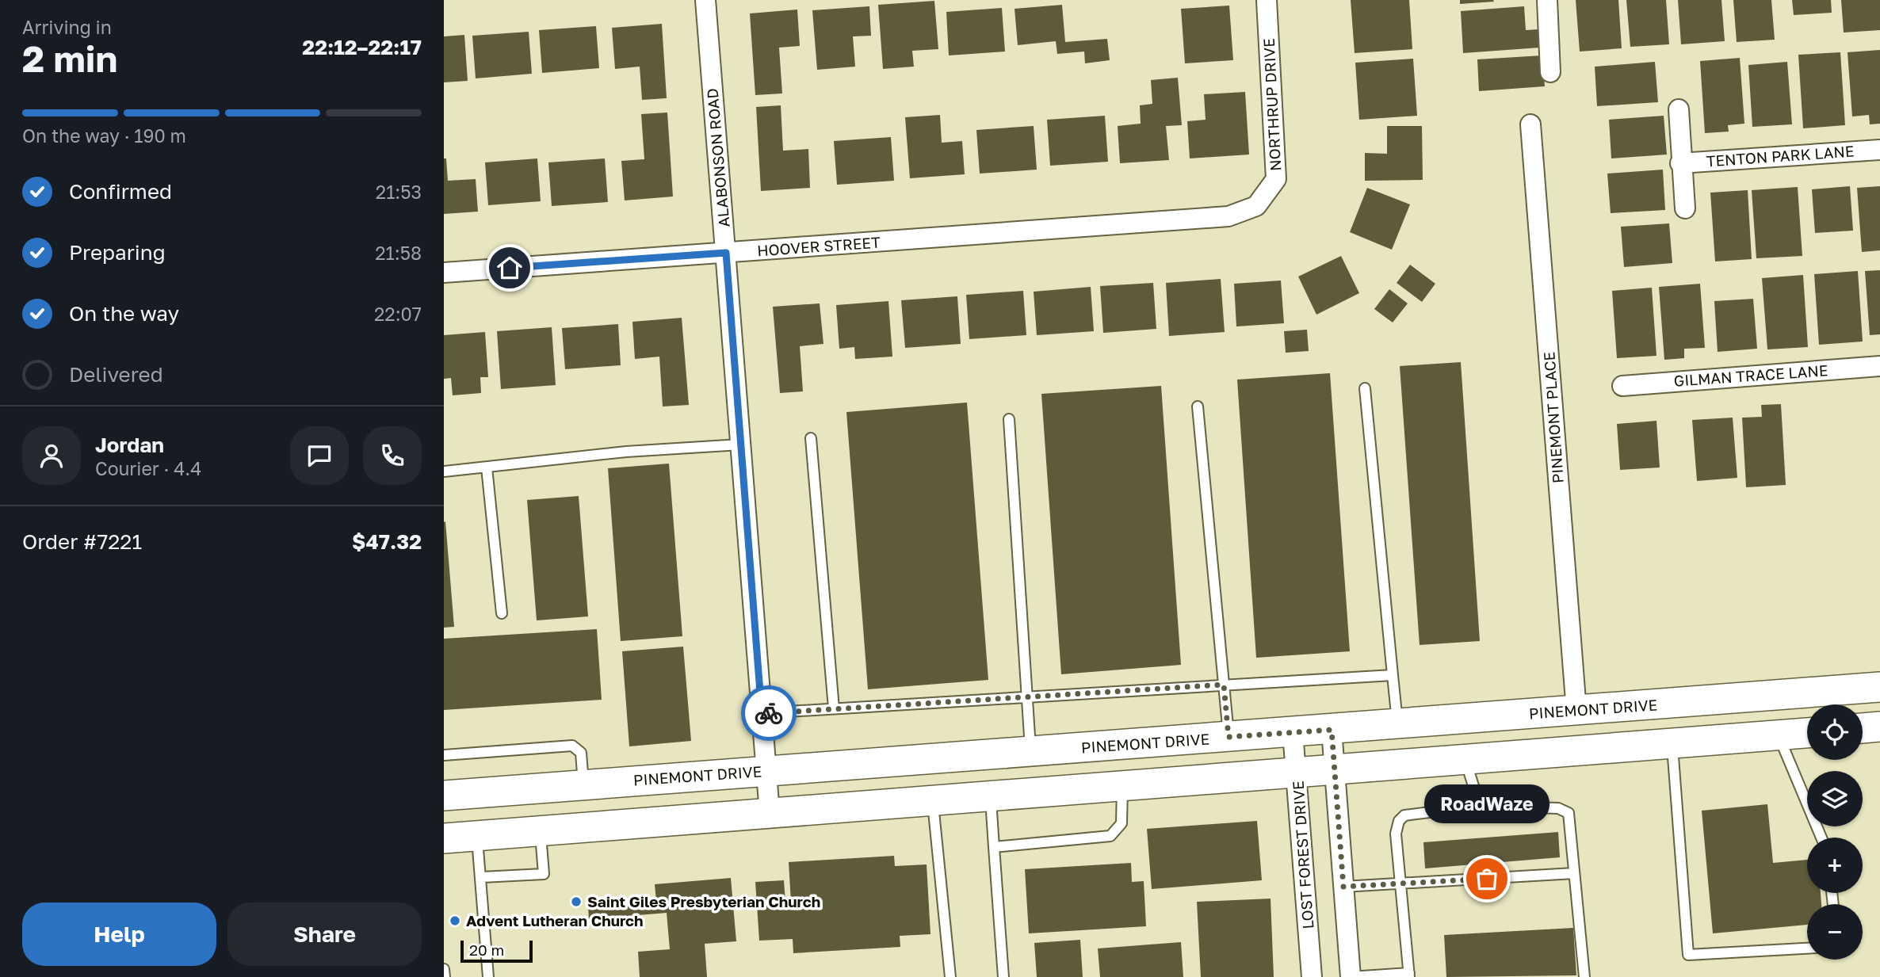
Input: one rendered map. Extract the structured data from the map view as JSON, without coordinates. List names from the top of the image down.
{
  "streets": {
    "main road": ["PINEMONT DRIVE"],
    "street": [
      "NORTHRUP DRIVE",
      "TENTON PARK LANE",
      "ALABONSON ROAD",
      "HOOVER STREET",
      "GILMAN TRACE LANE",
      "PINEMONT PLACE",
      "LOST FOREST DRIVE"
    ]
  },
  "crossings": [
    ["NORTHRUP DRIVE", "HOOVER STREET"],
    ["ALABONSON ROAD", "HOOVER STREET"],
    ["ALABONSON ROAD", "PINEMONT DRIVE"],
    ["PINEMONT PLACE", "PINEMONT DRIVE"],
    ["PINEMONT DRIVE", "LOST FOREST DRIVE"]
  ],
  "places": ["RoadWaze", "Saint Giles Presbyterian Church", "Advent Lutheran Church"],
  "scale_bar": "20 m",
  "page": {
    "heading": ["2 min", "Arriving in", "22:12–22:17"],
    "panel": [
      "Jordan",
      "Courier · 4.4",
      "Order #7221",
      "$47.32"
    ],
    "bar": "On the way · 190 m",
    "list": [
      ["Confirmed", "21:53"],
      ["Preparing", "21:58"],
      ["On the way", "22:07"],
      "Delivered"
    ],
    "map_buttons": ["+", "−"],
    "bubble": "RoadWaze",
    "buttons": ["Help", "Share"],
    "scale": "20 m"
  }
}
